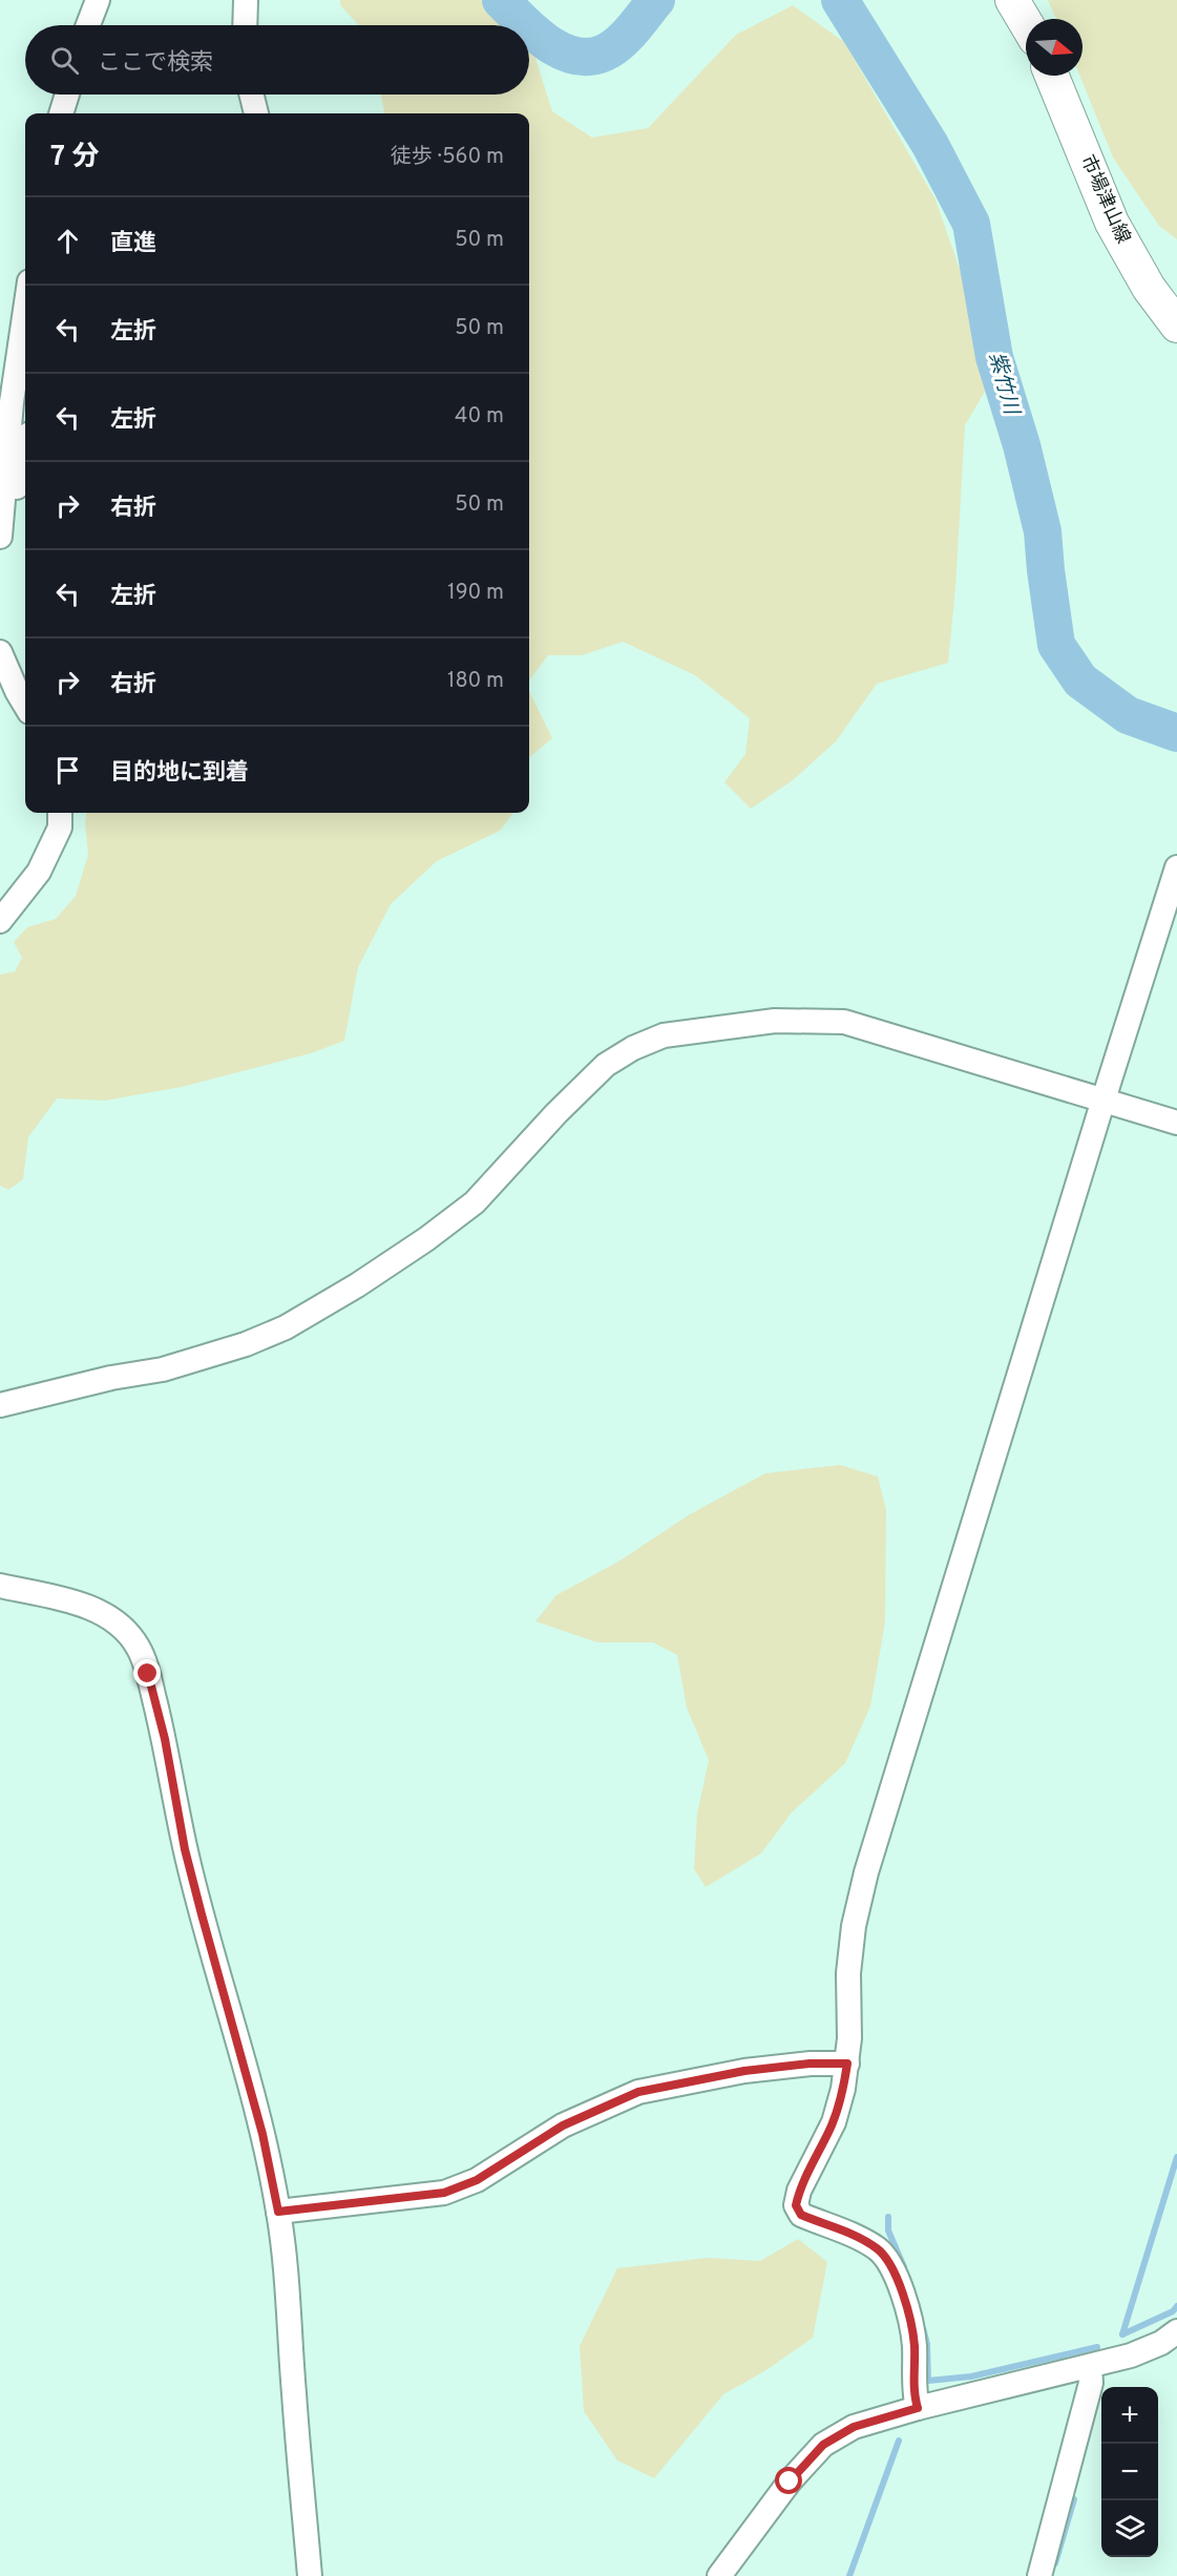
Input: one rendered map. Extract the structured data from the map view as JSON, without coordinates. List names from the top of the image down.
{
  "streets": {
    "main road": ["市場津山線"]
  },
  "water": ["紫竹川"],
  "north": "right",
  "page": {
    "search": "ここで検索",
    "heading": ["7 分", "徒歩 · 560 m"],
    "list": [
      ["直進", "50 m"],
      ["左折", "50 m"],
      ["左折", "40 m"],
      ["右折", "50 m"],
      ["左折", "190 m"],
      ["右折", "180 m"],
      "目的地に到着"
    ],
    "map_buttons": ["+", "−"]
  }
}
